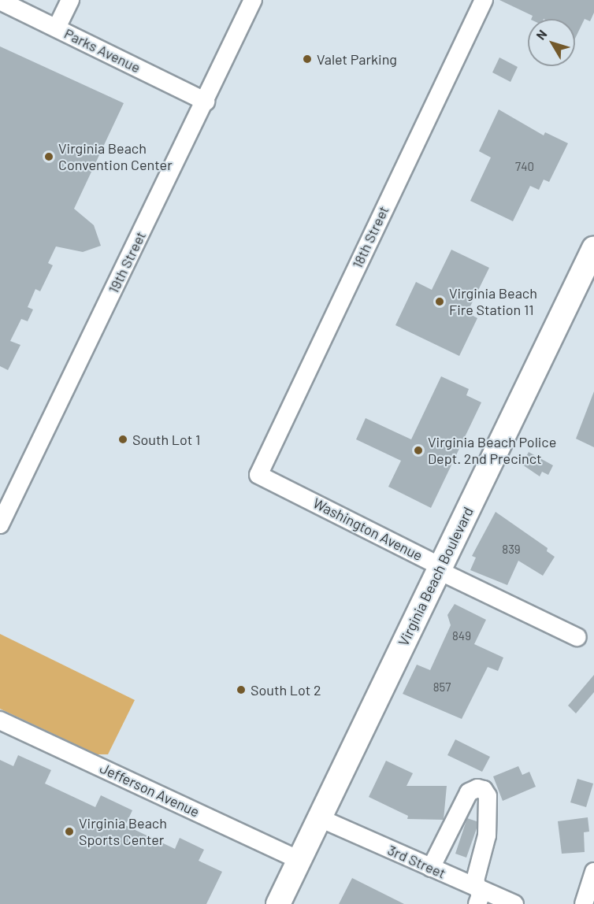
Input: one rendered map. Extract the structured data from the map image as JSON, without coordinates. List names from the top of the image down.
{
  "streets": {
    "main road": ["Virginia Beach Boulevard"],
    "street": [
      "Parks Avenue",
      "18th Street",
      "19th Street",
      "Washington Avenue",
      "Jefferson Avenue",
      "3rd Street"
    ]
  },
  "crossings": [
    ["Parks Avenue", "19th Street"],
    ["18th Street", "Washington Avenue"],
    ["Washington Avenue", "Virginia Beach Boulevard"],
    ["Virginia Beach Boulevard", "Jefferson Avenue"],
    ["Virginia Beach Boulevard", "3rd Street"]
  ],
  "places": [
    "Valet Parking",
    "Virginia Beach Convention Center",
    "Virginia Beach Fire Station 11",
    "South Lot 1",
    "Virginia Beach Police Dept. 2nd Precinct",
    "South Lot 2",
    "Virginia Beach Sports Center"
  ],
  "house_numbers": [
    "740",
    "839",
    "849",
    "857"
  ],
  "north": "top left"
}
